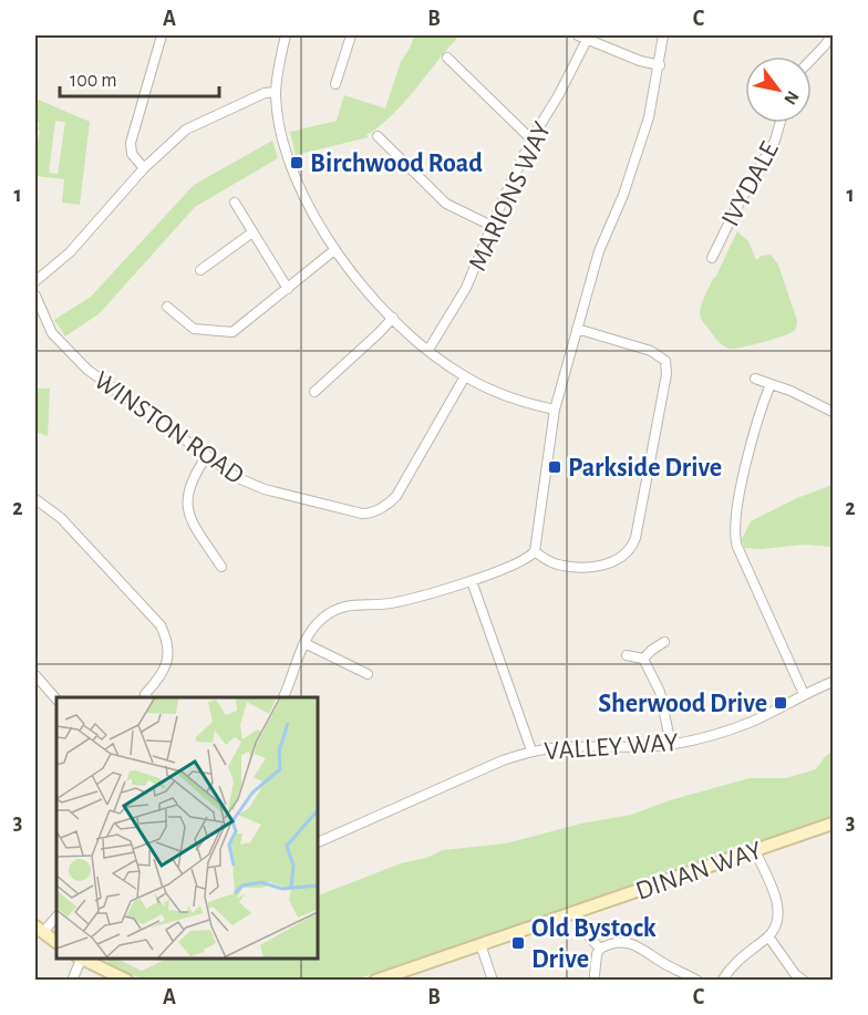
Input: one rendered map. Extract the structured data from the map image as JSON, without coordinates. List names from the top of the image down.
{
  "streets": {
    "street": [
      "IVYDALE",
      "MARIONS WAY",
      "WINSTON ROAD",
      "VALLEY WAY",
      "DINAN WAY"
    ]
  },
  "places": {
    "transit": [
      "Birchwood Road",
      "Parkside Drive",
      "Sherwood Drive",
      "Old Bystock Drive"
    ]
  },
  "scale_bar": "100 m",
  "north": "bottom right",
  "grid": {
    "columns": ["A", "B", "C"],
    "rows": ["1", "2", "3"]
  }
}
